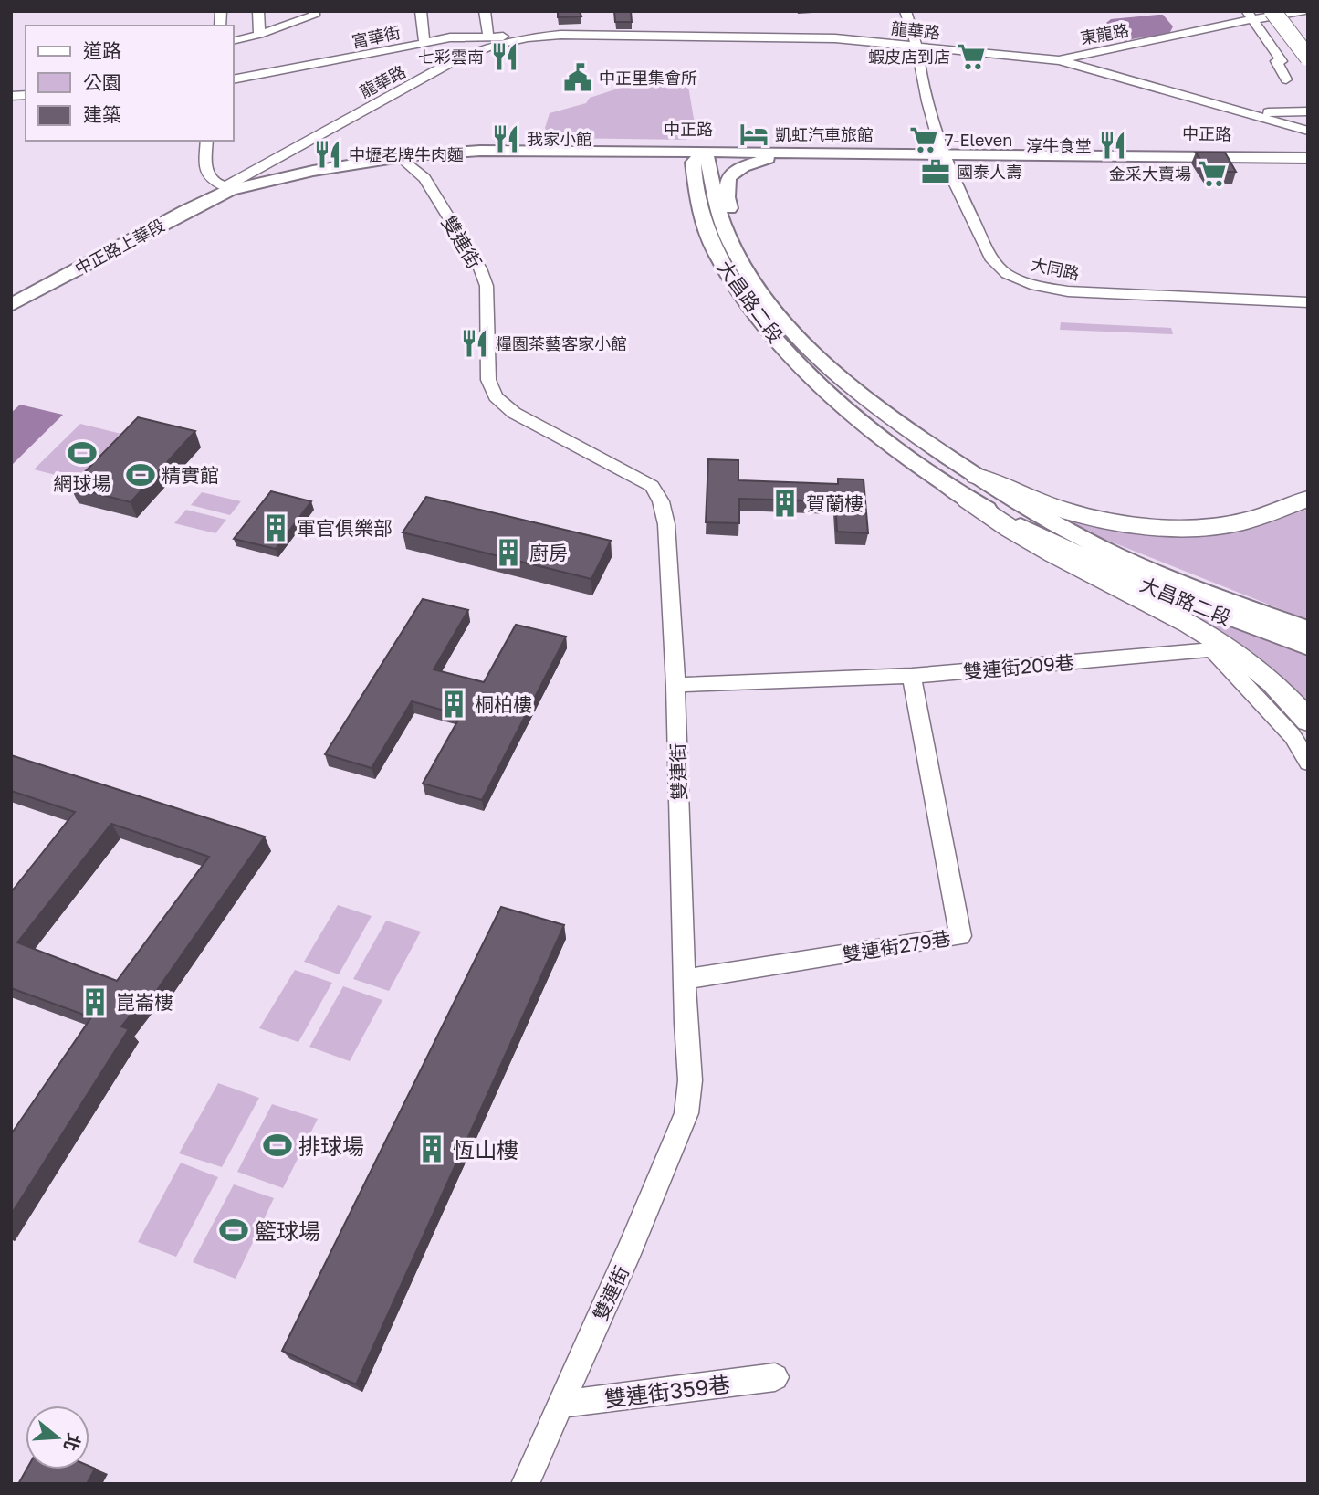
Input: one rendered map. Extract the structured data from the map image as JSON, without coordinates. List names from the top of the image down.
{
  "streets": {
    "main road": ["中正路", "中正路上華段", "大昌路二段"],
    "street": [
      "龍華路",
      "東龍路",
      "富華街",
      "雙連街",
      "大同路",
      "雙連街209巷",
      "雙連街279巷",
      "雙連街359巷"
    ]
  },
  "crossings": [
    ["龍華路", "東龍路"],
    ["龍華路", "富華街"],
    ["龍華路", "中正路"],
    ["龍華路", "中正路上華段"],
    ["龍華路", "大同路"],
    ["中正路", "雙連街"],
    ["中正路", "中正路上華段"],
    ["中正路", "大同路"],
    ["中正路", "大昌路二段"],
    ["雙連街", "雙連街209巷"],
    ["雙連街", "雙連街279巷"],
    ["雙連街", "雙連街359巷"],
    ["雙連街209巷", "雙連街279巷"]
  ],
  "places": {
    "restaurant": [
      "七彩雲南",
      "我家小館",
      "淳牛食堂",
      "中壢老牌牛肉麵",
      "糧園茶藝客家小館"
    ],
    "supermarket": ["蝦皮店到店", "7-Eleven", "金采大賣場"],
    "public building": ["中正里集會所"],
    "hotel": ["凱虹汽車旅館"],
    "office": ["國泰人壽"],
    "sports": [
      "網球場",
      "精實館",
      "排球場",
      "籃球場"
    ],
    "building": [
      "賀蘭樓",
      "軍官俱樂部",
      "廚房",
      "桐柏樓",
      "崑崙樓",
      "恆山樓"
    ]
  },
  "legend": ["道路", "公園", "建築"],
  "north": "right"
}
